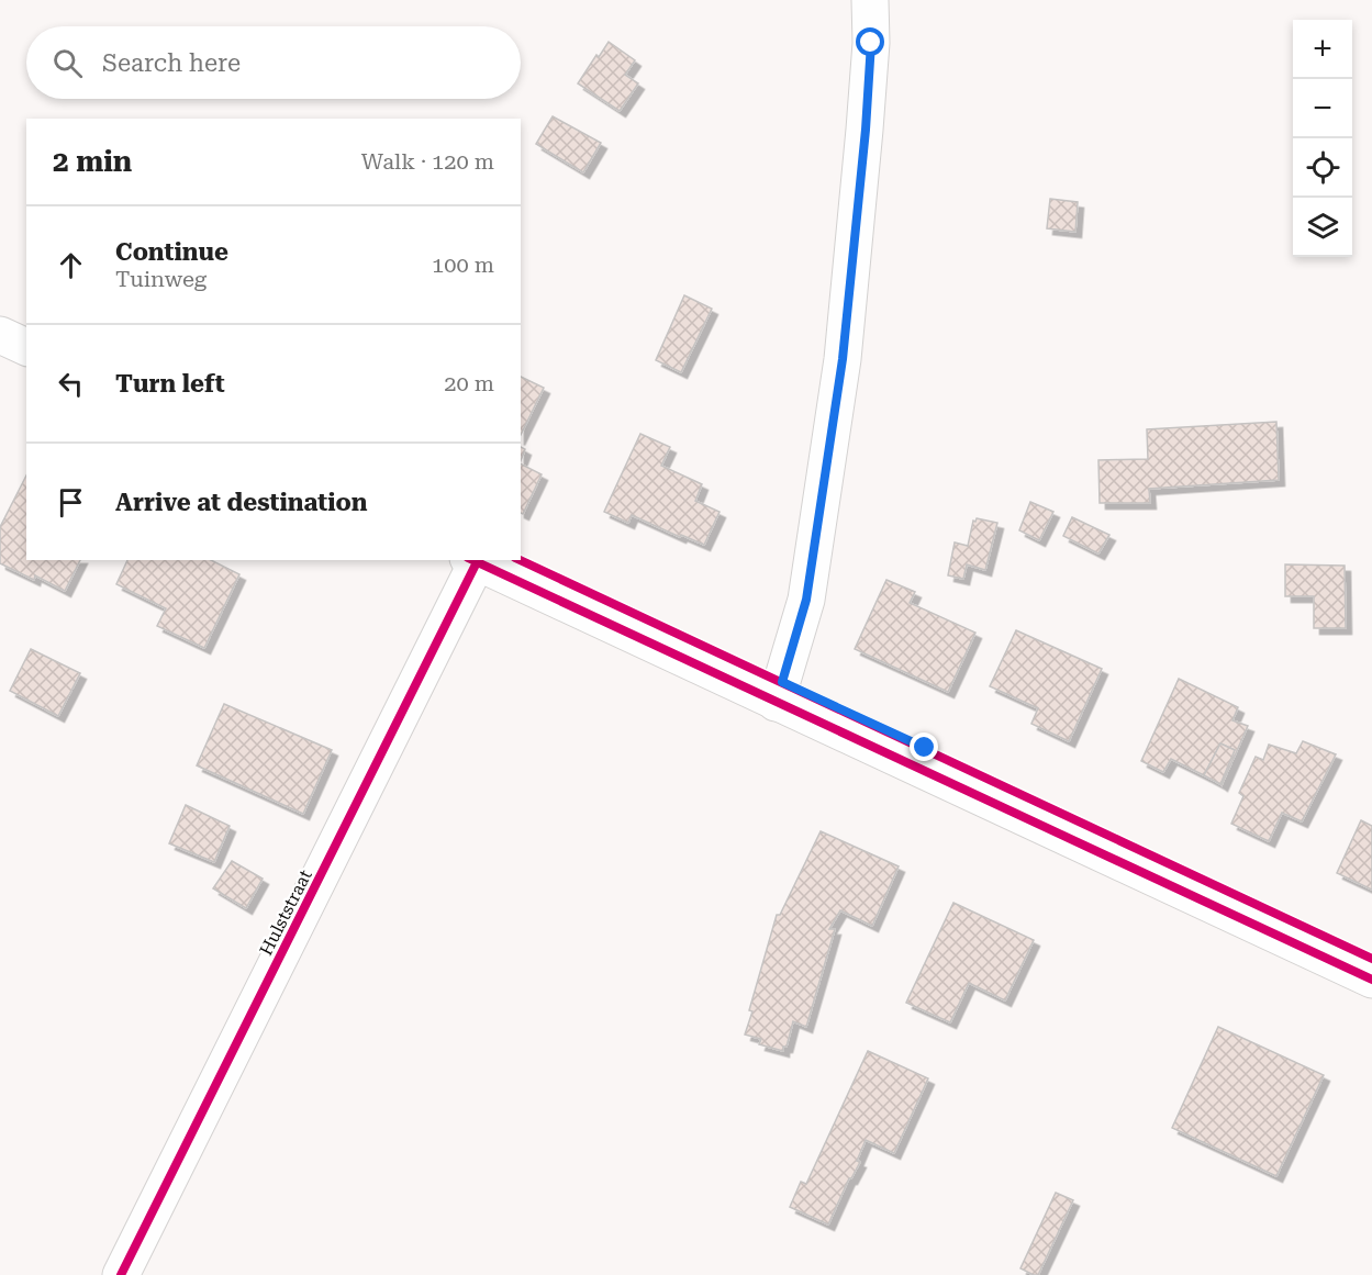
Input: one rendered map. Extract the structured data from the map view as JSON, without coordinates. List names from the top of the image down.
{
  "streets": {
    "street": ["Hulststraat"]
  },
  "page": {
    "map_buttons": ["+", "−"],
    "search": "Search here",
    "heading": ["2 min", "Walk · 120 m"],
    "list": [
      ["Continue", "Tuinweg", "100 m"],
      ["Turn left", "20 m"],
      "Arrive at destination"
    ]
  }
}
